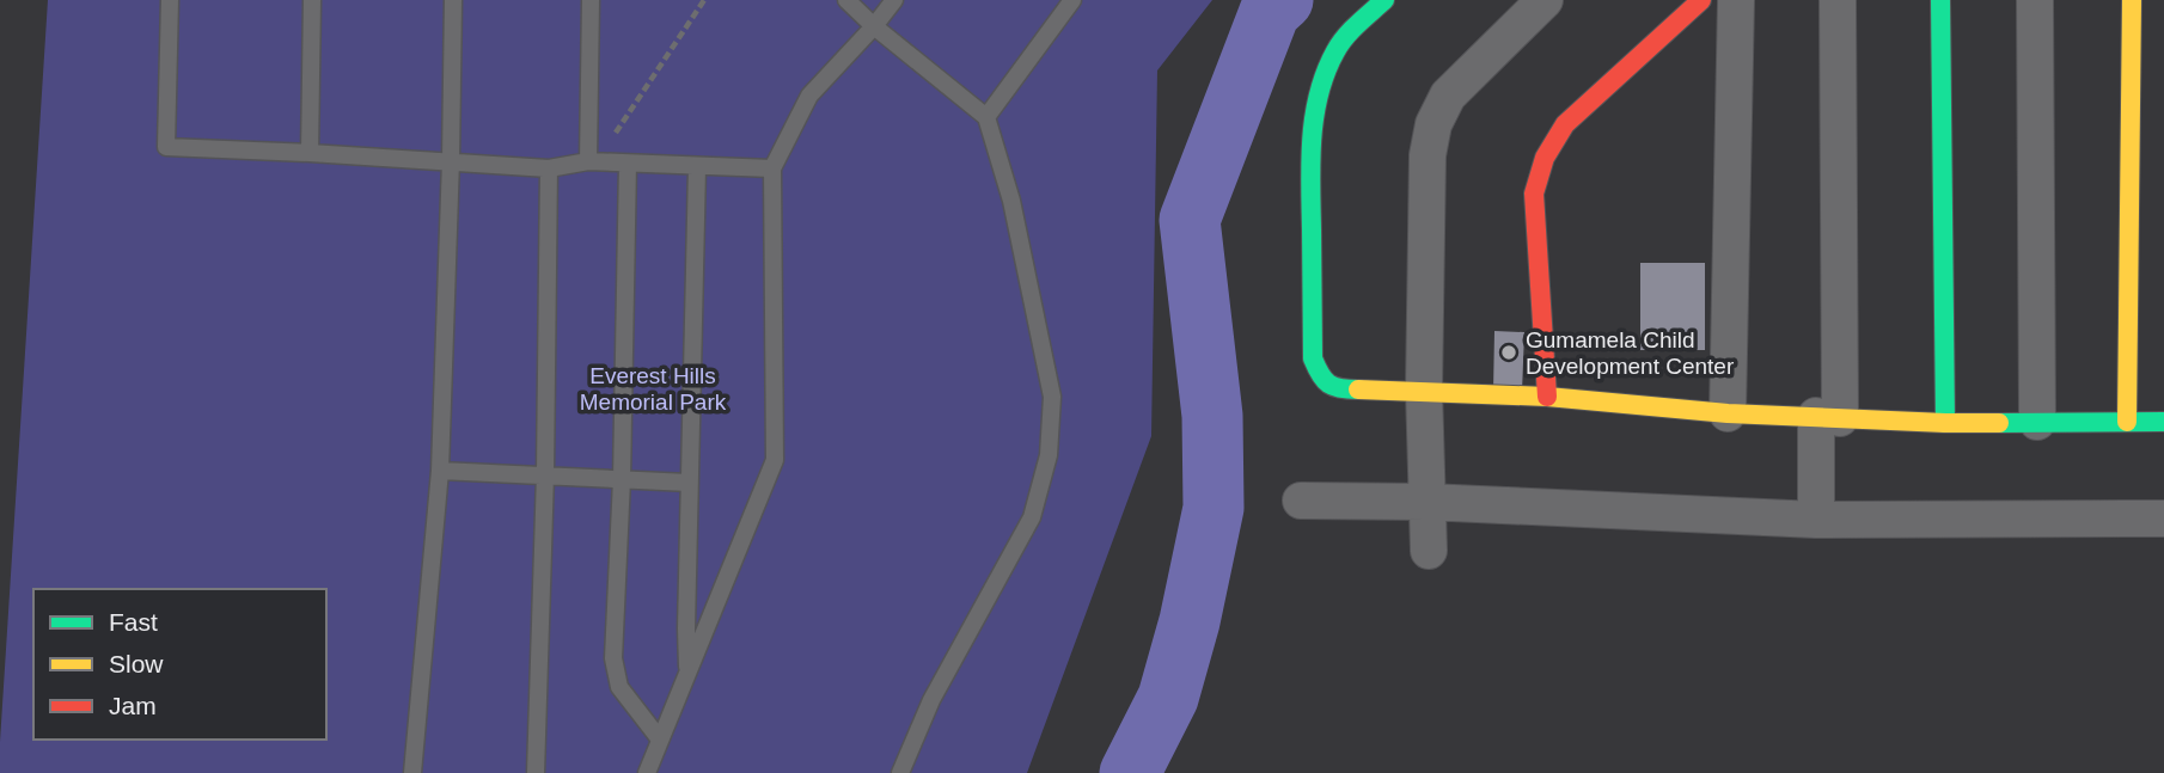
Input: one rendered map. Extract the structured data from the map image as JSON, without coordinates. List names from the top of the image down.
{
  "parks": ["Everest Hills Memorial Park"],
  "places": ["Gumamela Child Development Center"],
  "legend": ["Fast", "Slow", "Jam"]
}
